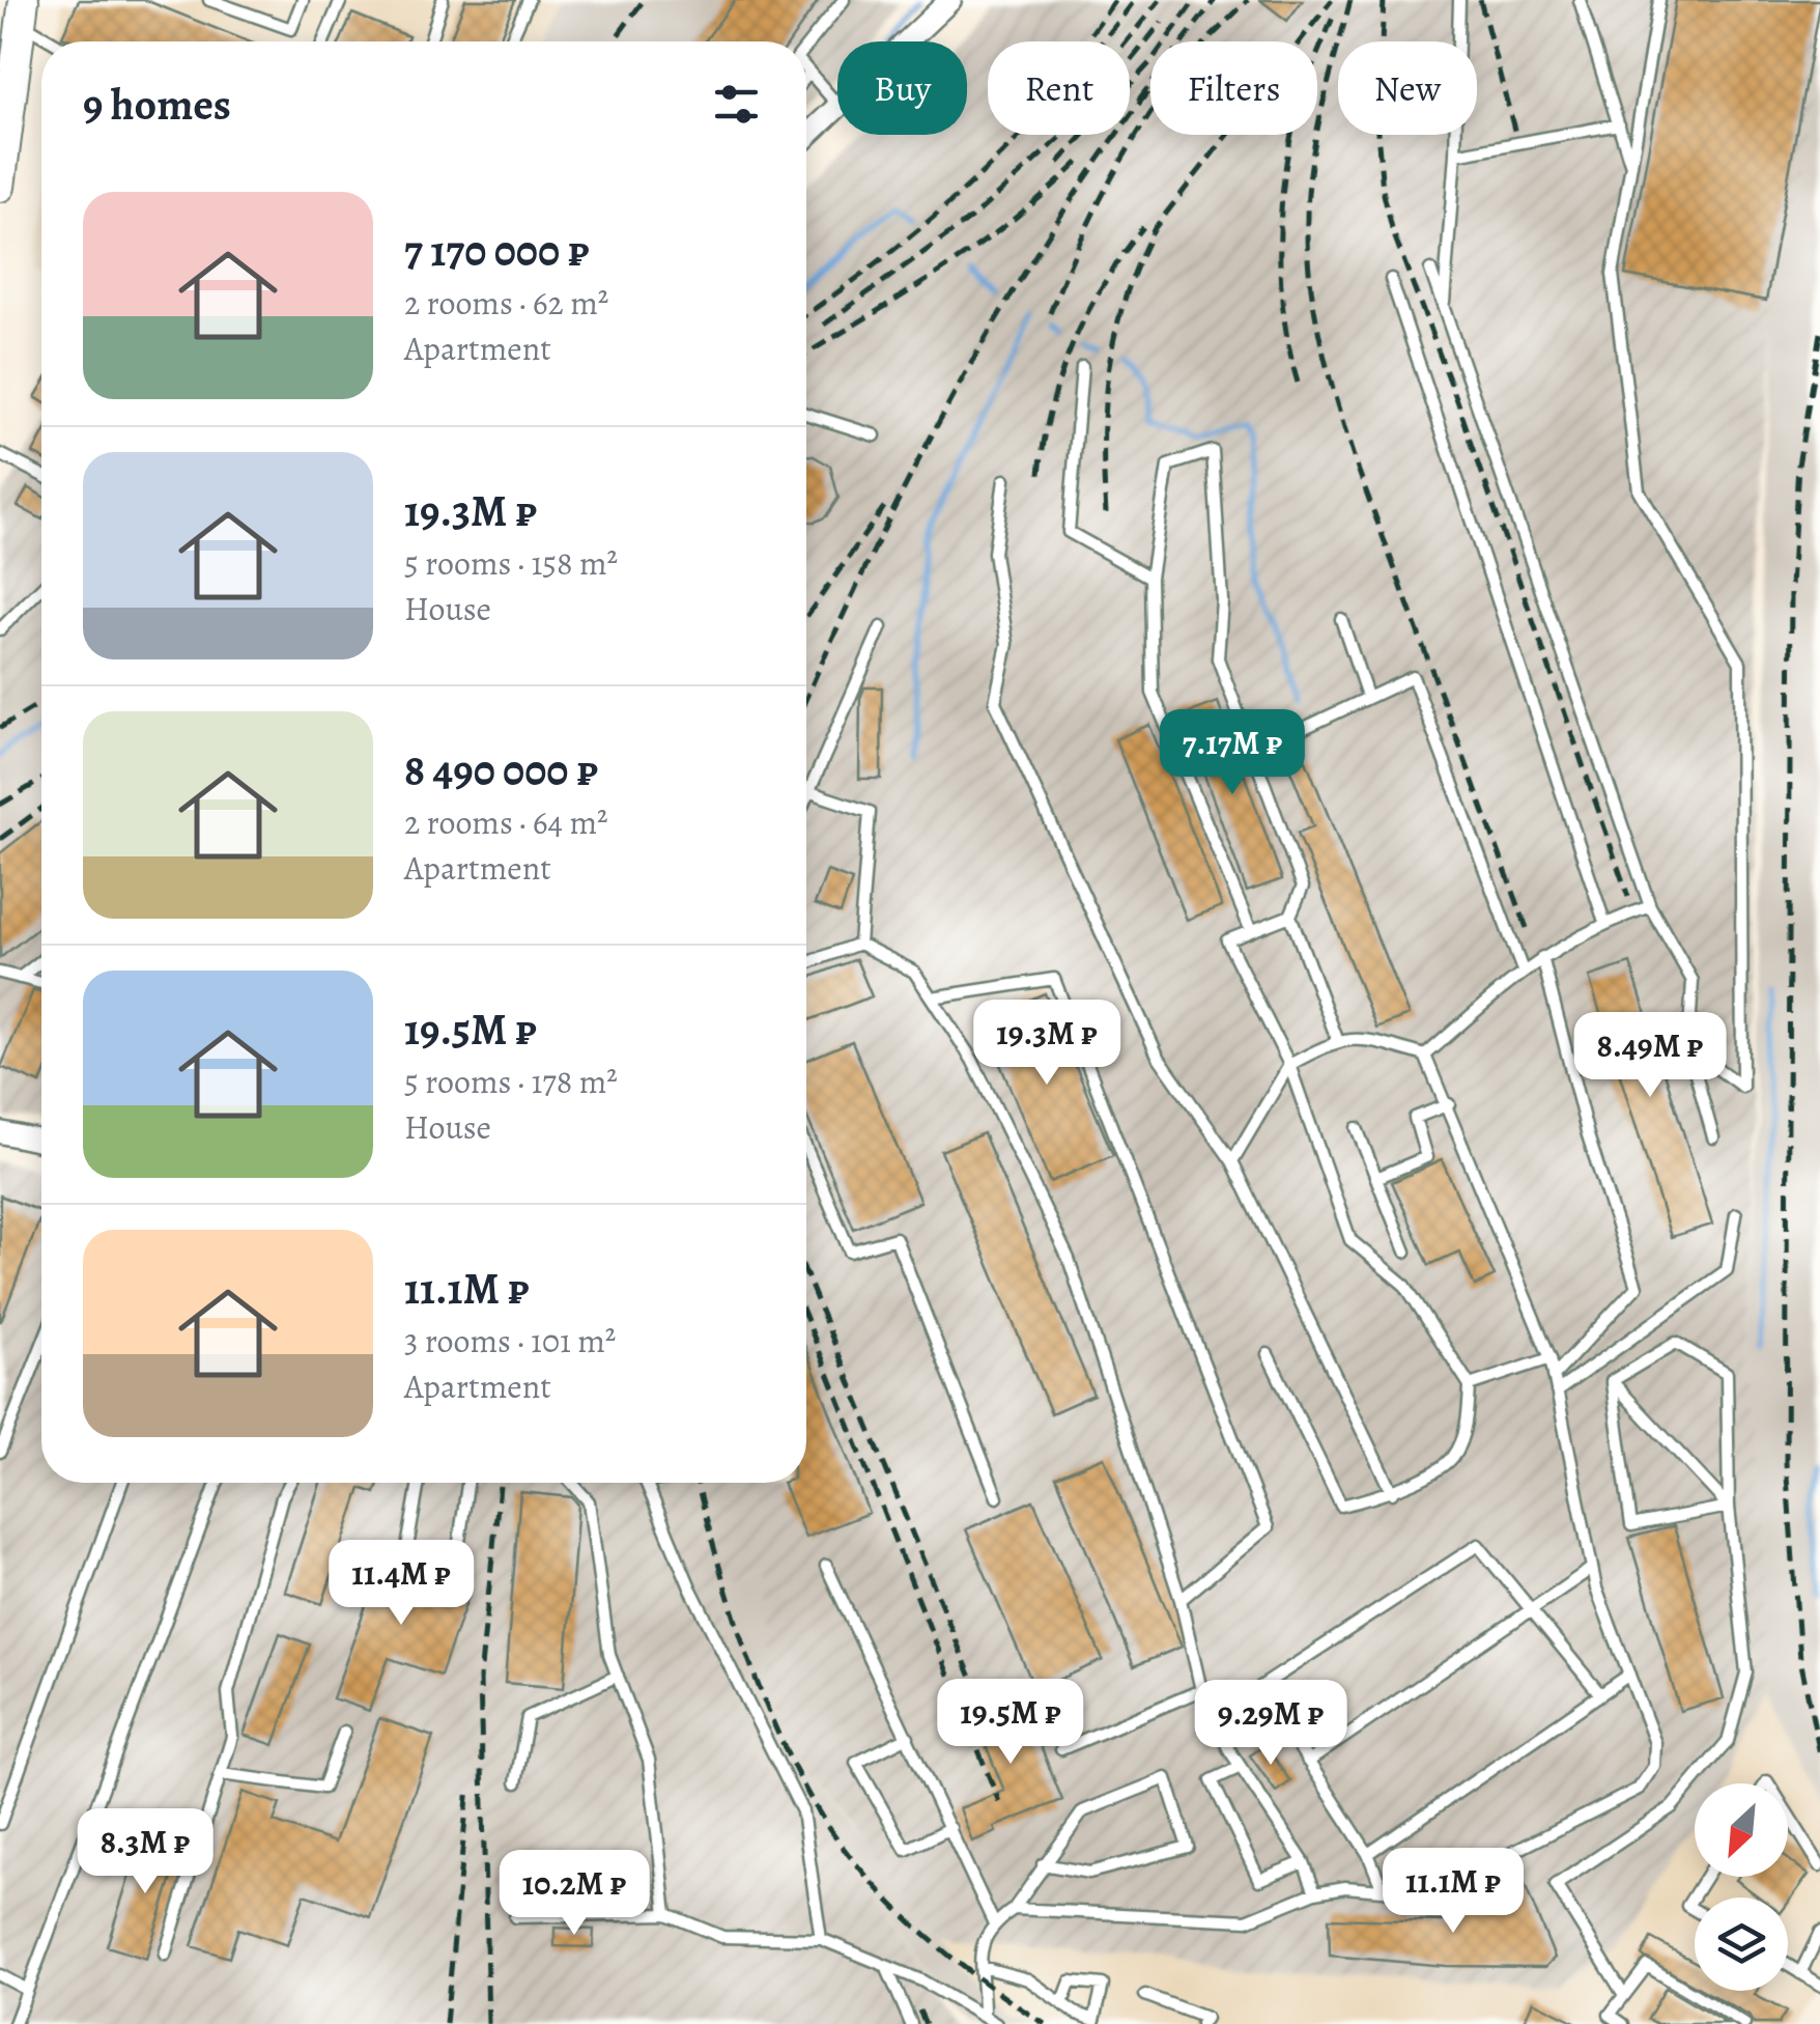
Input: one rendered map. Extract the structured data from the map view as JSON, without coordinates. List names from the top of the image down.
{
  "north": "bottom left",
  "page": {
    "chip": [
      "Buy",
      "Rent",
      "Filters",
      "New"
    ],
    "heading": "9 homes",
    "list": [
      {
        "name": "7 170 000 ₽",
        "note": "2 rooms · 62 m² · Apartment"
      },
      {
        "name": "19.3M ₽",
        "note": "5 rooms · 158 m² · House"
      },
      {
        "name": "8 490 000 ₽",
        "note": "2 rooms · 64 m² · Apartment"
      },
      {
        "name": "19.5M ₽",
        "note": "5 rooms · 178 m² · House"
      },
      {
        "name": "11.1M ₽",
        "note": "3 rooms · 101 m² · Apartment"
      }
    ],
    "price": [
      "7.17M ₽",
      "19.3M ₽",
      "8.49M ₽",
      "11.4M ₽",
      "19.5M ₽",
      "9.29M ₽",
      "8.3M ₽",
      "11.1M ₽",
      "10.2M ₽"
    ]
  }
}
